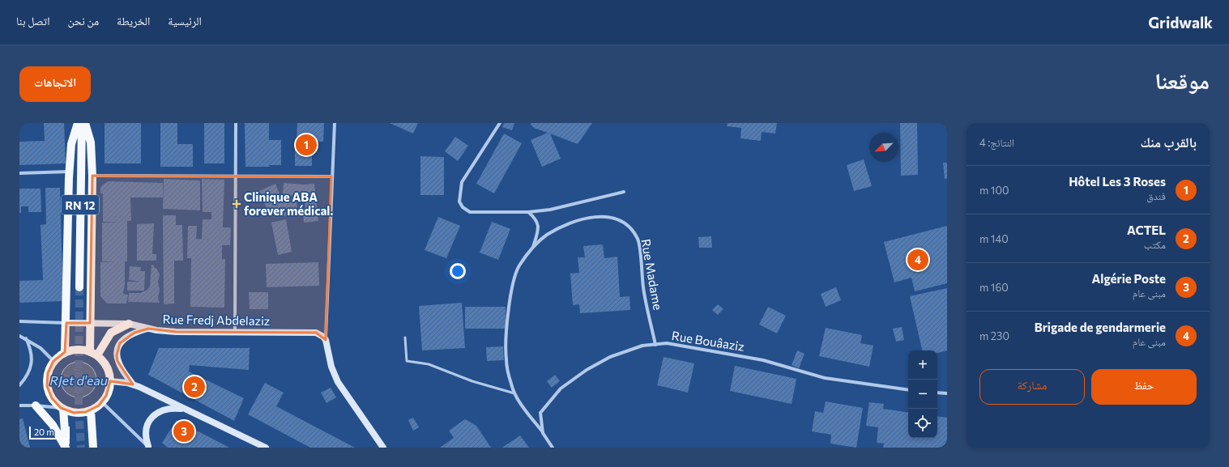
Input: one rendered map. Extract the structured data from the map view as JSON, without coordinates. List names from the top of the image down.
{
  "streets": {
    "main road": ["RN 12", "Rue Fredj Abdelaziz"],
    "street": ["Rue Madame", "Rue Bouâaziz"]
  },
  "crossings": [
    ["Rue Madame", "Rue Bouâaziz"]
  ],
  "water": ["RJet d'eau"],
  "places": {
    "health": ["Clinique ABA forever médical."]
  },
  "scale_bar": "20 m",
  "north": "bottom left",
  "page": {
    "header": "Gridwalk",
    "nav": [
      "الرئيسية",
      "الخريطة",
      "من نحن",
      "اتصل بنا"
    ],
    "title": "موقعنا",
    "buttons": [
      "الاتجاهات",
      ["حفظ", "مشاركة"]
    ],
    "heading": ["بالقرب منك", "النتائج: 4"],
    "pins": [
      "1",
      "4",
      "2",
      "3"
    ],
    "list": [
      {
        "mark": "1",
        "name": "Hôtel Les 3 Roses",
        "note": "فندق",
        "value": "100 m"
      },
      {
        "mark": "2",
        "name": "ACTEL",
        "note": "مكتب",
        "value": "140 m"
      },
      {
        "mark": "3",
        "name": "Algérie Poste",
        "note": "مبنى عام",
        "value": "160 m"
      },
      {
        "mark": "4",
        "name": "Brigade de gendarmerie",
        "note": "مبنى عام",
        "value": "230 m"
      }
    ],
    "map_buttons": ["+", "−"],
    "scale": "20 m"
  }
}
